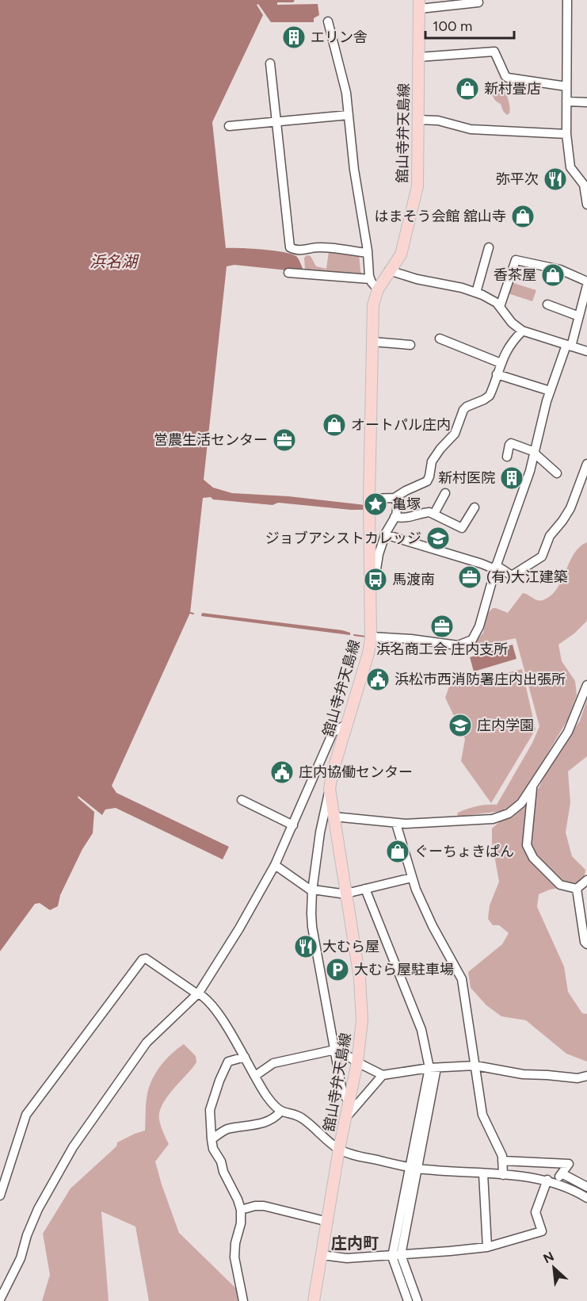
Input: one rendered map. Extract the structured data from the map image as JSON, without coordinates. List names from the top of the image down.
{
  "streets": {
    "main road": ["舘山寺弁天島線"]
  },
  "districts": ["庄内町"],
  "water": ["浜名湖"],
  "places": {
    "building": ["エリン舎", "新村医院"],
    "shop": [
      "新村畳店",
      "はまそう会館 舘山寺",
      "香茶屋",
      "オートパル庄内",
      "ぐーちょきぱん"
    ],
    "restaurant": ["弥平次", "大むら屋"],
    "office": ["営農生活センター", "(有)大江建築", "浜名商工会 庄内支所"],
    "place": ["亀塚"],
    "school or university": ["ジョブアシストカレッジ", "庄内学園"],
    "bus stop": ["馬渡南"],
    "public building": ["浜松市西消防署庄内出張所", "庄内協働センター"],
    "parking": ["大むら屋駐車場"]
  },
  "scale_bar": "100 m",
  "north": "top left"
}
